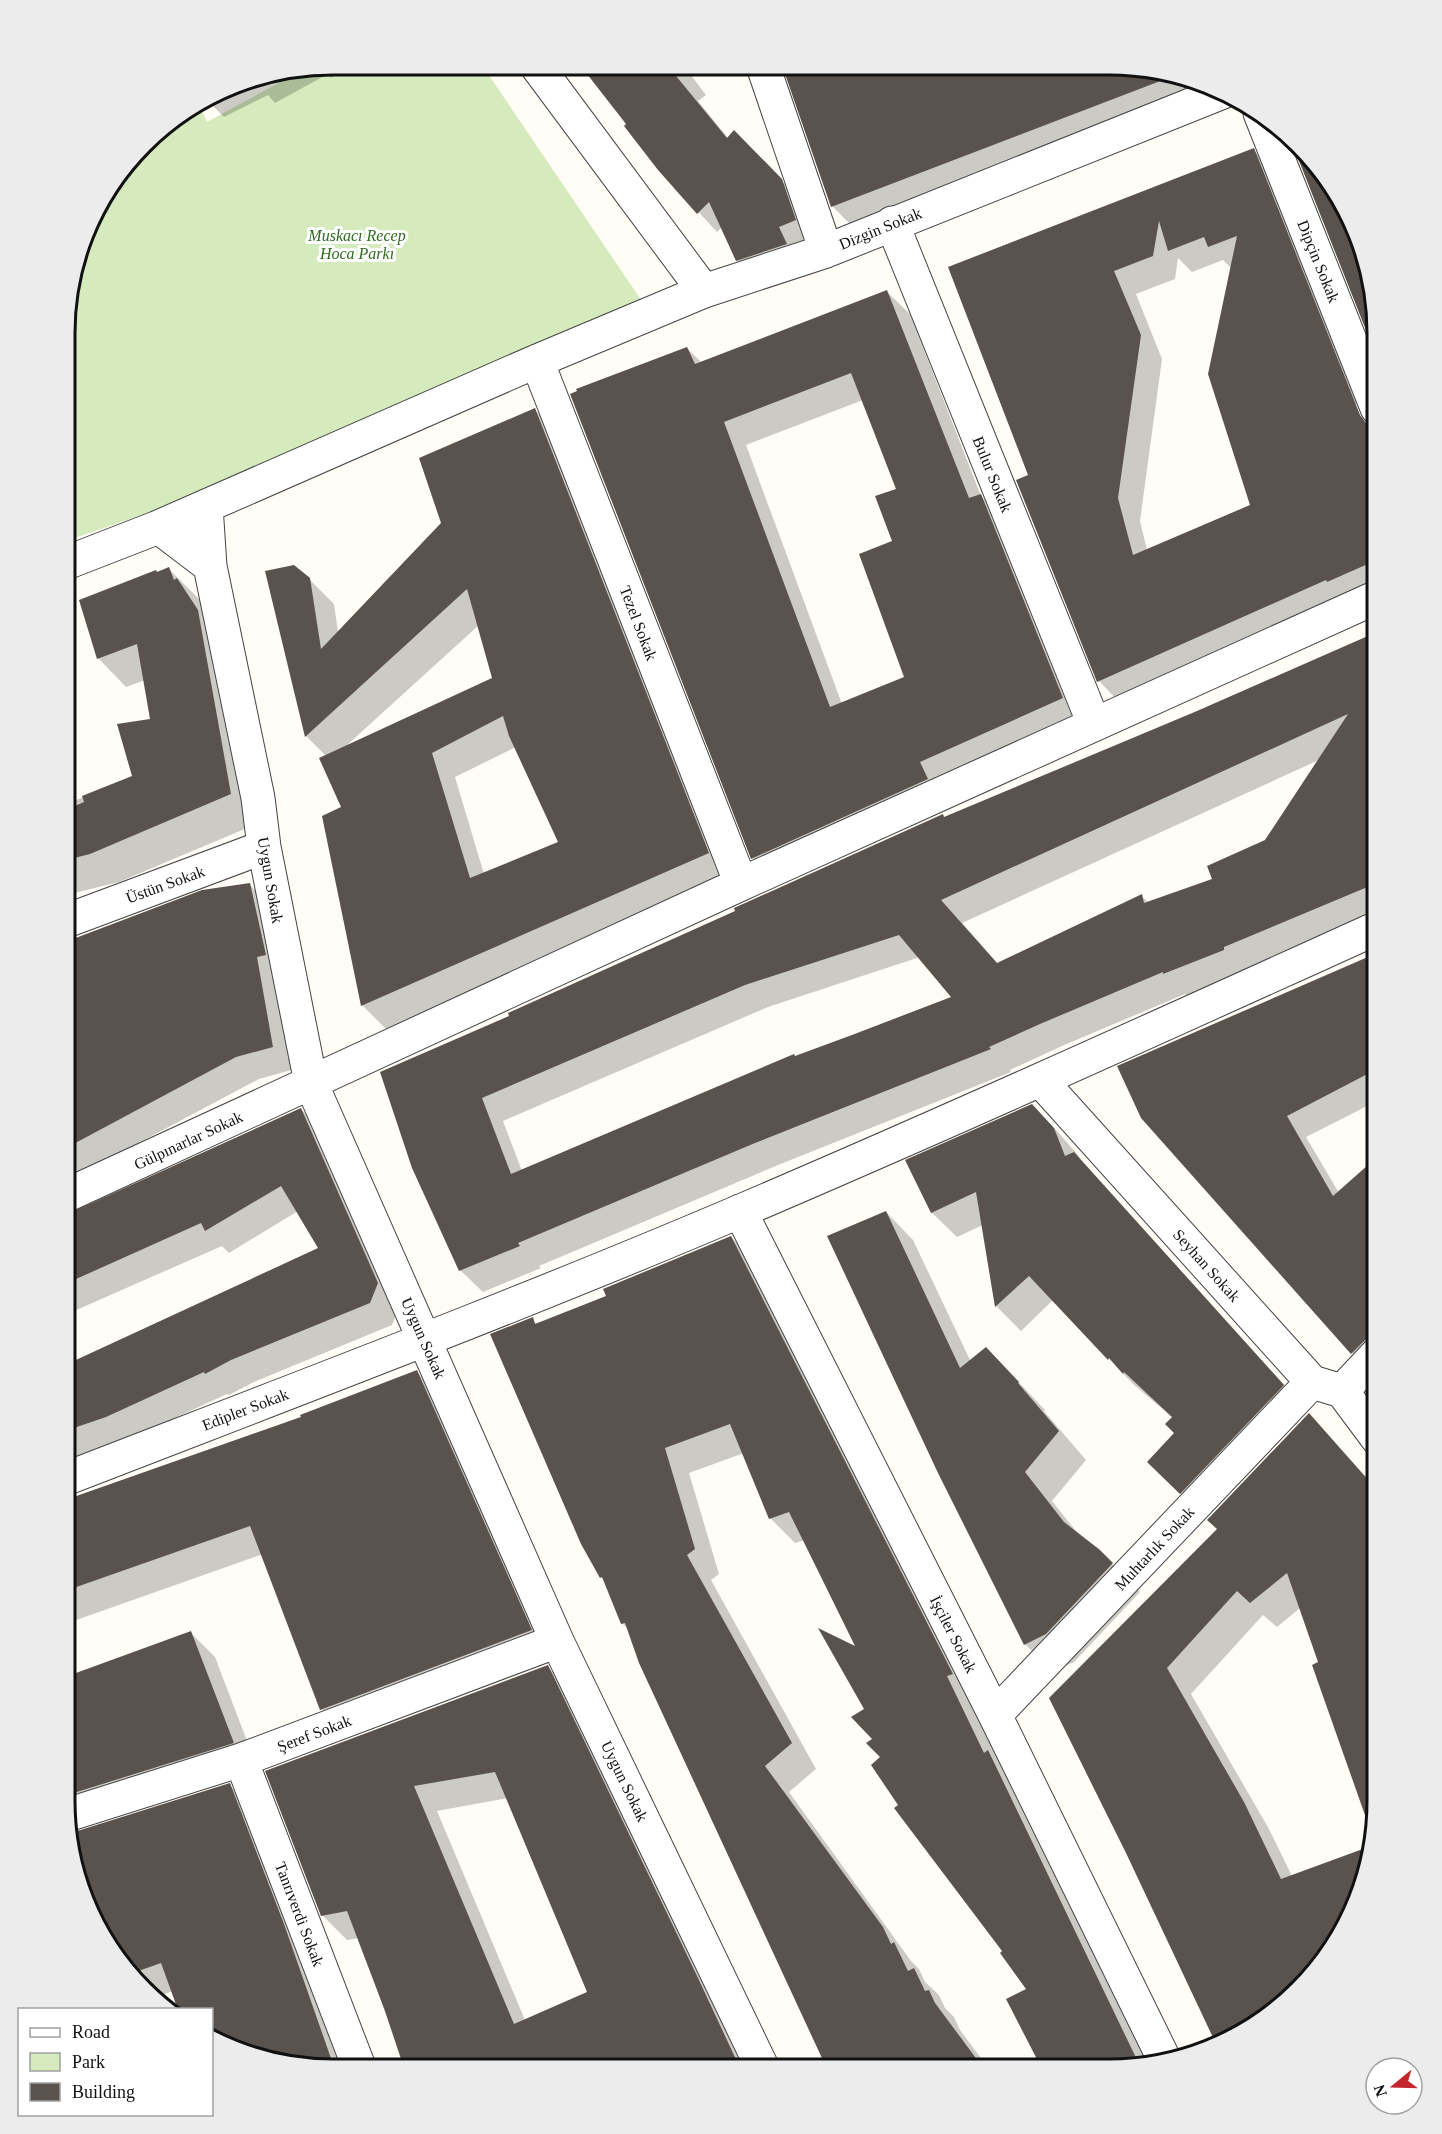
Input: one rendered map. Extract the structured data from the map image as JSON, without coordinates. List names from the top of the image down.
{
  "streets": {
    "street": [
      "Dizgin Sokak",
      "Dipçin Sokak",
      "Bulur Sokak",
      "Tezel Sokak",
      "Uygun Sokak",
      "Üstün Sokak",
      "Gülpınarlar Sokak",
      "Seyhan Sokak",
      "Edipler Sokak",
      "Muhtarlık Sokak",
      "İşçiler Sokak",
      "Şeref Sokak",
      "Tanrıverdi Sokak"
    ]
  },
  "crossings": [
    ["Dizgin Sokak", "Bulur Sokak"],
    ["Dizgin Sokak", "Tezel Sokak"],
    ["Dizgin Sokak", "Uygun Sokak"],
    ["Bulur Sokak", "Gülpınarlar Sokak"],
    ["Tezel Sokak", "Gülpınarlar Sokak"],
    ["Uygun Sokak", "Üstün Sokak"],
    ["Uygun Sokak", "Gülpınarlar Sokak"],
    ["Uygun Sokak", "Edipler Sokak"],
    ["Uygun Sokak", "Şeref Sokak"],
    ["Seyhan Sokak", "Edipler Sokak"],
    ["Seyhan Sokak", "Muhtarlık Sokak"],
    ["Edipler Sokak", "İşçiler Sokak"],
    ["Muhtarlık Sokak", "İşçiler Sokak"],
    ["Şeref Sokak", "Tanrıverdi Sokak"]
  ],
  "parks": ["Muskacı Recep Hoca Parkı"],
  "legend": ["Road", "Park", "Building"],
  "north": "left"
}
